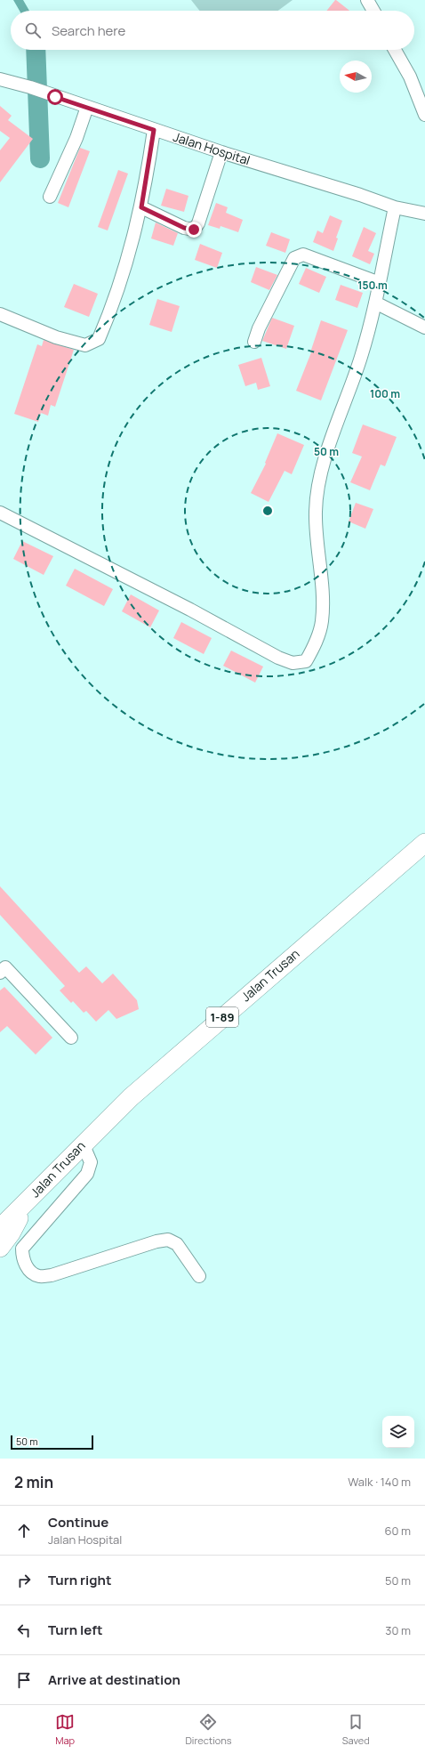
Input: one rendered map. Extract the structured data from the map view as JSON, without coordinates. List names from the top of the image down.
{
  "streets": {
    "highway": ["Jalan Trusan", "1-89"],
    "street": ["Jalan Hospital"]
  },
  "scale_bar": "50 m",
  "north": "left",
  "page": {
    "search": "Search here",
    "scale": "50 m",
    "heading": ["2 min", "Walk · 140 m"],
    "list": [
      ["Continue", "Jalan Hospital", "60 m"],
      ["Turn right", "50 m"],
      ["Turn left", "30 m"],
      "Arrive at destination"
    ],
    "nav": ["Map", "Directions", "Saved"]
  },
  "rings": ["150 m", "100 m", "50 m"]
}
